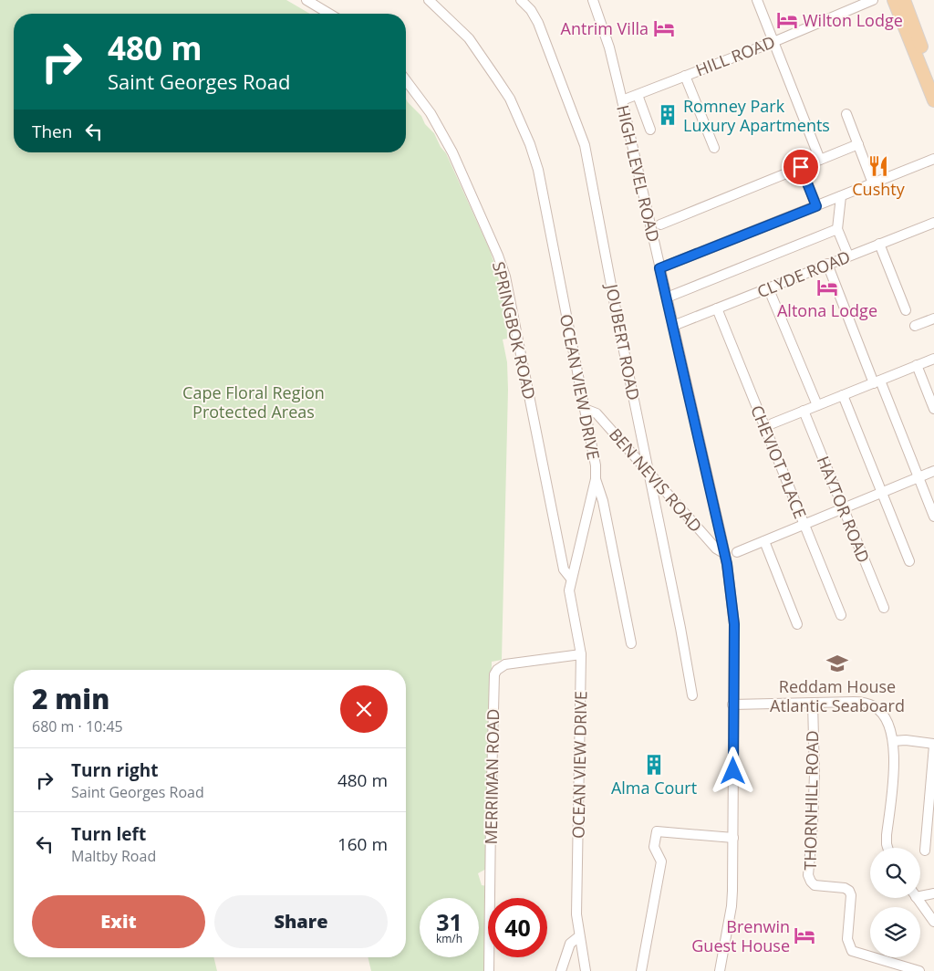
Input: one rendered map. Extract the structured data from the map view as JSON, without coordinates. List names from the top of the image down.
{
  "streets": {
    "street": [
      "HILL ROAD",
      "HIGH LEVEL ROAD",
      "CLYDE ROAD",
      "SPRINGBOK ROAD",
      "JOUBERT ROAD",
      "OCEAN VIEW DRIVE",
      "CHEVIOT PLACE",
      "BEN NEVIS ROAD",
      "HAYTOR ROAD",
      "MERRIMAN ROAD",
      "THORNHILL ROAD"
    ]
  },
  "crossings": [
    ["HILL ROAD", "HIGH LEVEL ROAD"],
    ["HIGH LEVEL ROAD", "CLYDE ROAD"],
    ["HIGH LEVEL ROAD", "BEN NEVIS ROAD"],
    ["CLYDE ROAD", "CHEVIOT PLACE"],
    ["SPRINGBOK ROAD", "OCEAN VIEW DRIVE"],
    ["JOUBERT ROAD", "BEN NEVIS ROAD"],
    ["OCEAN VIEW DRIVE", "BEN NEVIS ROAD"],
    ["OCEAN VIEW DRIVE", "MERRIMAN ROAD"]
  ],
  "parks": ["Cape Floral Region Protected Areas"],
  "places": {
    "hotel": [
      "Wilton Lodge",
      "Antrim Villa",
      "Altona Lodge",
      "Brenwin Guest House"
    ],
    "building": ["Romney Park Luxury Apartments", "Alma Court"],
    "restaurant": ["Cushty"],
    "school or university": ["Reddam House Atlantic Seaboard"]
  },
  "page": {
    "turn": ["480 m", "Saint Georges Road"],
    "then": "Then",
    "heading": ["2 min", "680 m · 10:45"],
    "list": [
      {
        "name": "Turn right",
        "note": "Saint Georges Road",
        "value": "480 m"
      },
      {
        "name": "Turn left",
        "note": "Maltby Road",
        "value": "160 m"
      }
    ],
    "buttons": ["Exit", "Share"],
    "speed": "31 km/h",
    "limit": "40"
  }
}
